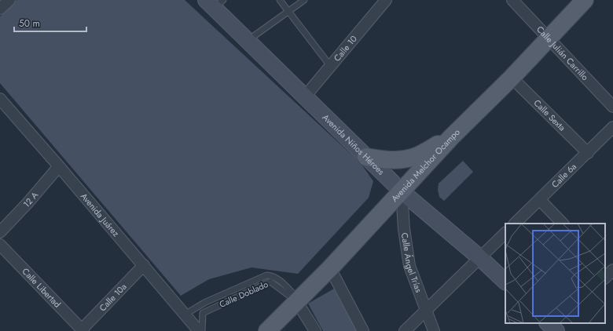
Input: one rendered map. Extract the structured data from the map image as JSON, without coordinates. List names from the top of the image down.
{
  "streets": {
    "main road": ["Avenida Niños Héroes", "Avenida Melchor Ocampo"],
    "street": [
      "Calle 10",
      "Calle Julián Carrillo",
      "Calle Sexta",
      "Calle 6a",
      "12 A",
      "Avenida Juárez",
      "Calle Ángel Trías",
      "Calle Libertad",
      "Calle 10a"
    ],
    "lane": ["Calle Doblado"]
  },
  "crossings": [
    ["Calle 10", "Avenida Niños Héroes"],
    ["Calle Julián Carrillo", "Avenida Melchor Ocampo"],
    ["Calle Sexta", "Avenida Melchor Ocampo"],
    ["Calle Sexta", "Calle 6a"],
    ["Avenida Niños Héroes", "Avenida Melchor Ocampo"],
    ["Avenida Niños Héroes", "Calle Ángel Trías"],
    ["Avenida Melchor Ocampo", "Calle Ángel Trías"],
    ["Avenida Melchor Ocampo", "Calle Doblado"],
    ["12 A", "Avenida Juárez"],
    ["Avenida Juárez", "Calle 10a"],
    ["Calle Libertad", "Calle 10a"]
  ],
  "scale_bar": "50 m"
}
